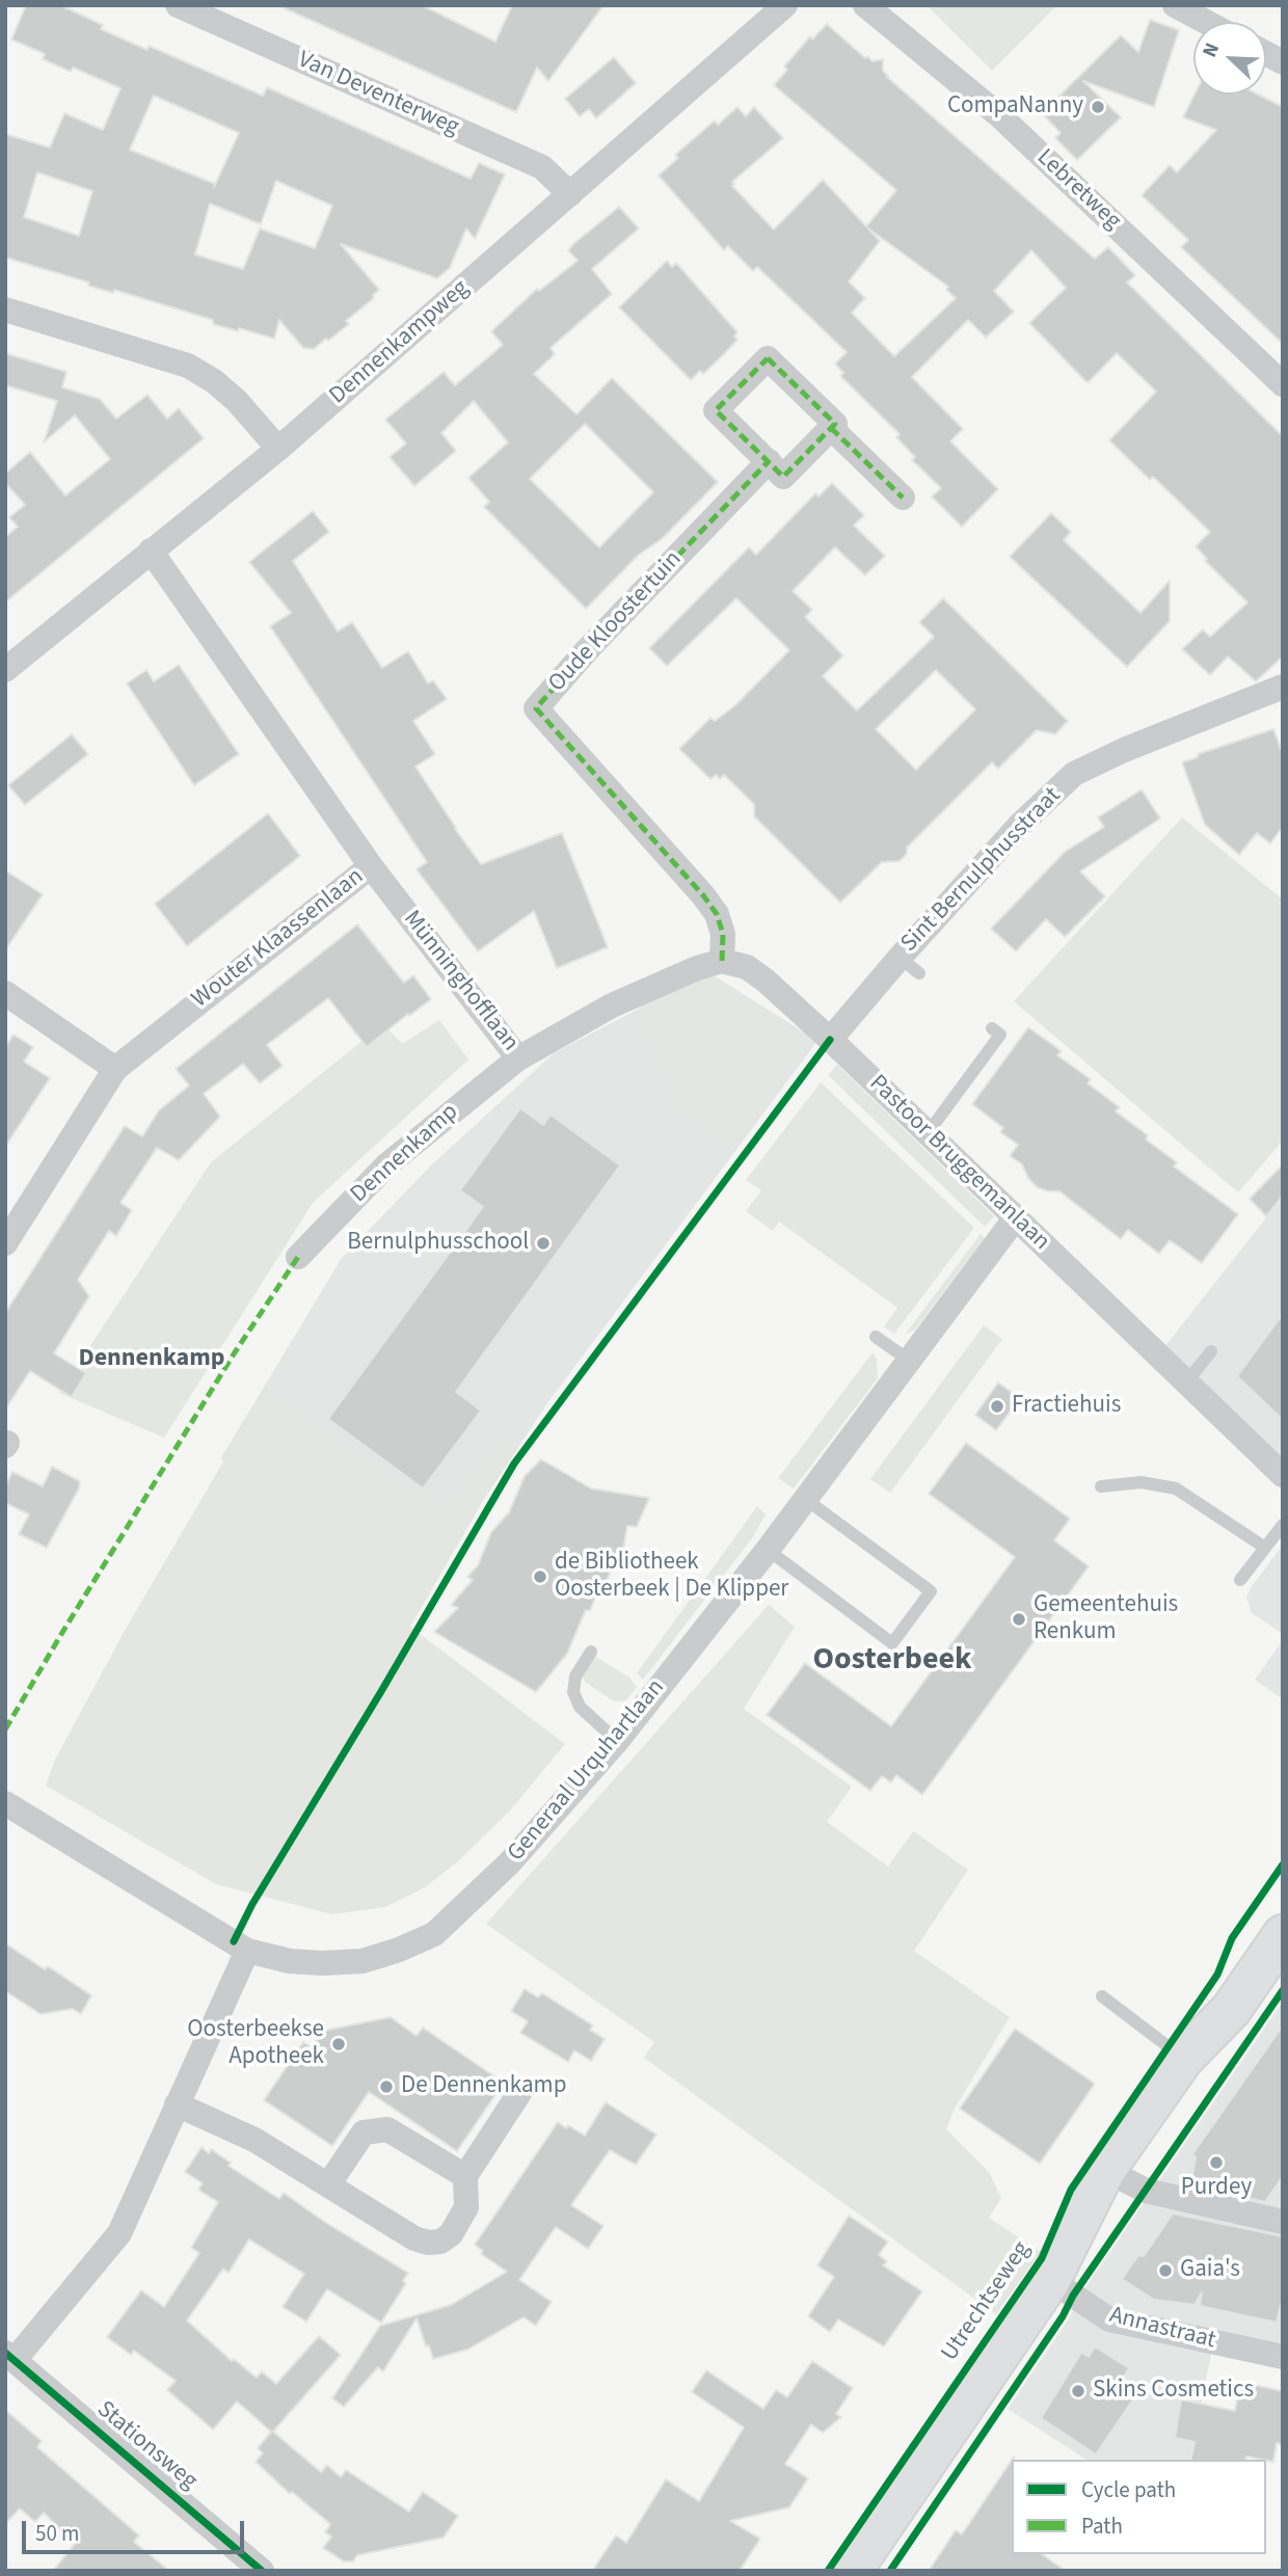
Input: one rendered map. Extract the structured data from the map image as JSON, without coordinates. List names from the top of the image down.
{
  "streets": {
    "main road": ["Utrechtseweg"],
    "street": [
      "Van Deventerweg",
      "Lebretweg",
      "Dennenkampweg",
      "Oude Kloostertuin",
      "Sint Bernulphusstraat",
      "Wouter Klaassenlaan",
      "Münninghofflaan",
      "Dennenkamp",
      "Pastoor Bruggemanlaan",
      "Generaal Urquhartlaan",
      "Annastraat",
      "Stationsweg"
    ]
  },
  "crossings": [
    ["Van Deventerweg", "Dennenkampweg"],
    ["Dennenkampweg", "Wouter Klaassenlaan"],
    ["Oude Kloostertuin", "Münninghofflaan"],
    ["Oude Kloostertuin", "Pastoor Bruggemanlaan"],
    ["Sint Bernulphusstraat", "Pastoor Bruggemanlaan"],
    ["Wouter Klaassenlaan", "Münninghofflaan"],
    ["Münninghofflaan", "Dennenkamp"],
    ["Münninghofflaan", "Pastoor Bruggemanlaan"],
    ["Pastoor Bruggemanlaan", "Generaal Urquhartlaan"],
    ["Utrechtseweg", "Annastraat"]
  ],
  "districts": ["Dennenkamp", "Oosterbeek"],
  "places": [
    "CompaNanny",
    "Bernulphusschool",
    "Fractiehuis",
    "de Bibliotheek Oosterbeek | De Klipper",
    "Gemeentehuis Renkum",
    "Oosterbeekse Apotheek",
    "De Dennenkamp",
    "Purdey",
    "Gaia's",
    "Skins Cosmetics"
  ],
  "legend": ["Cycle path", "Path"],
  "scale_bar": "50 m",
  "north": "top left"
}
